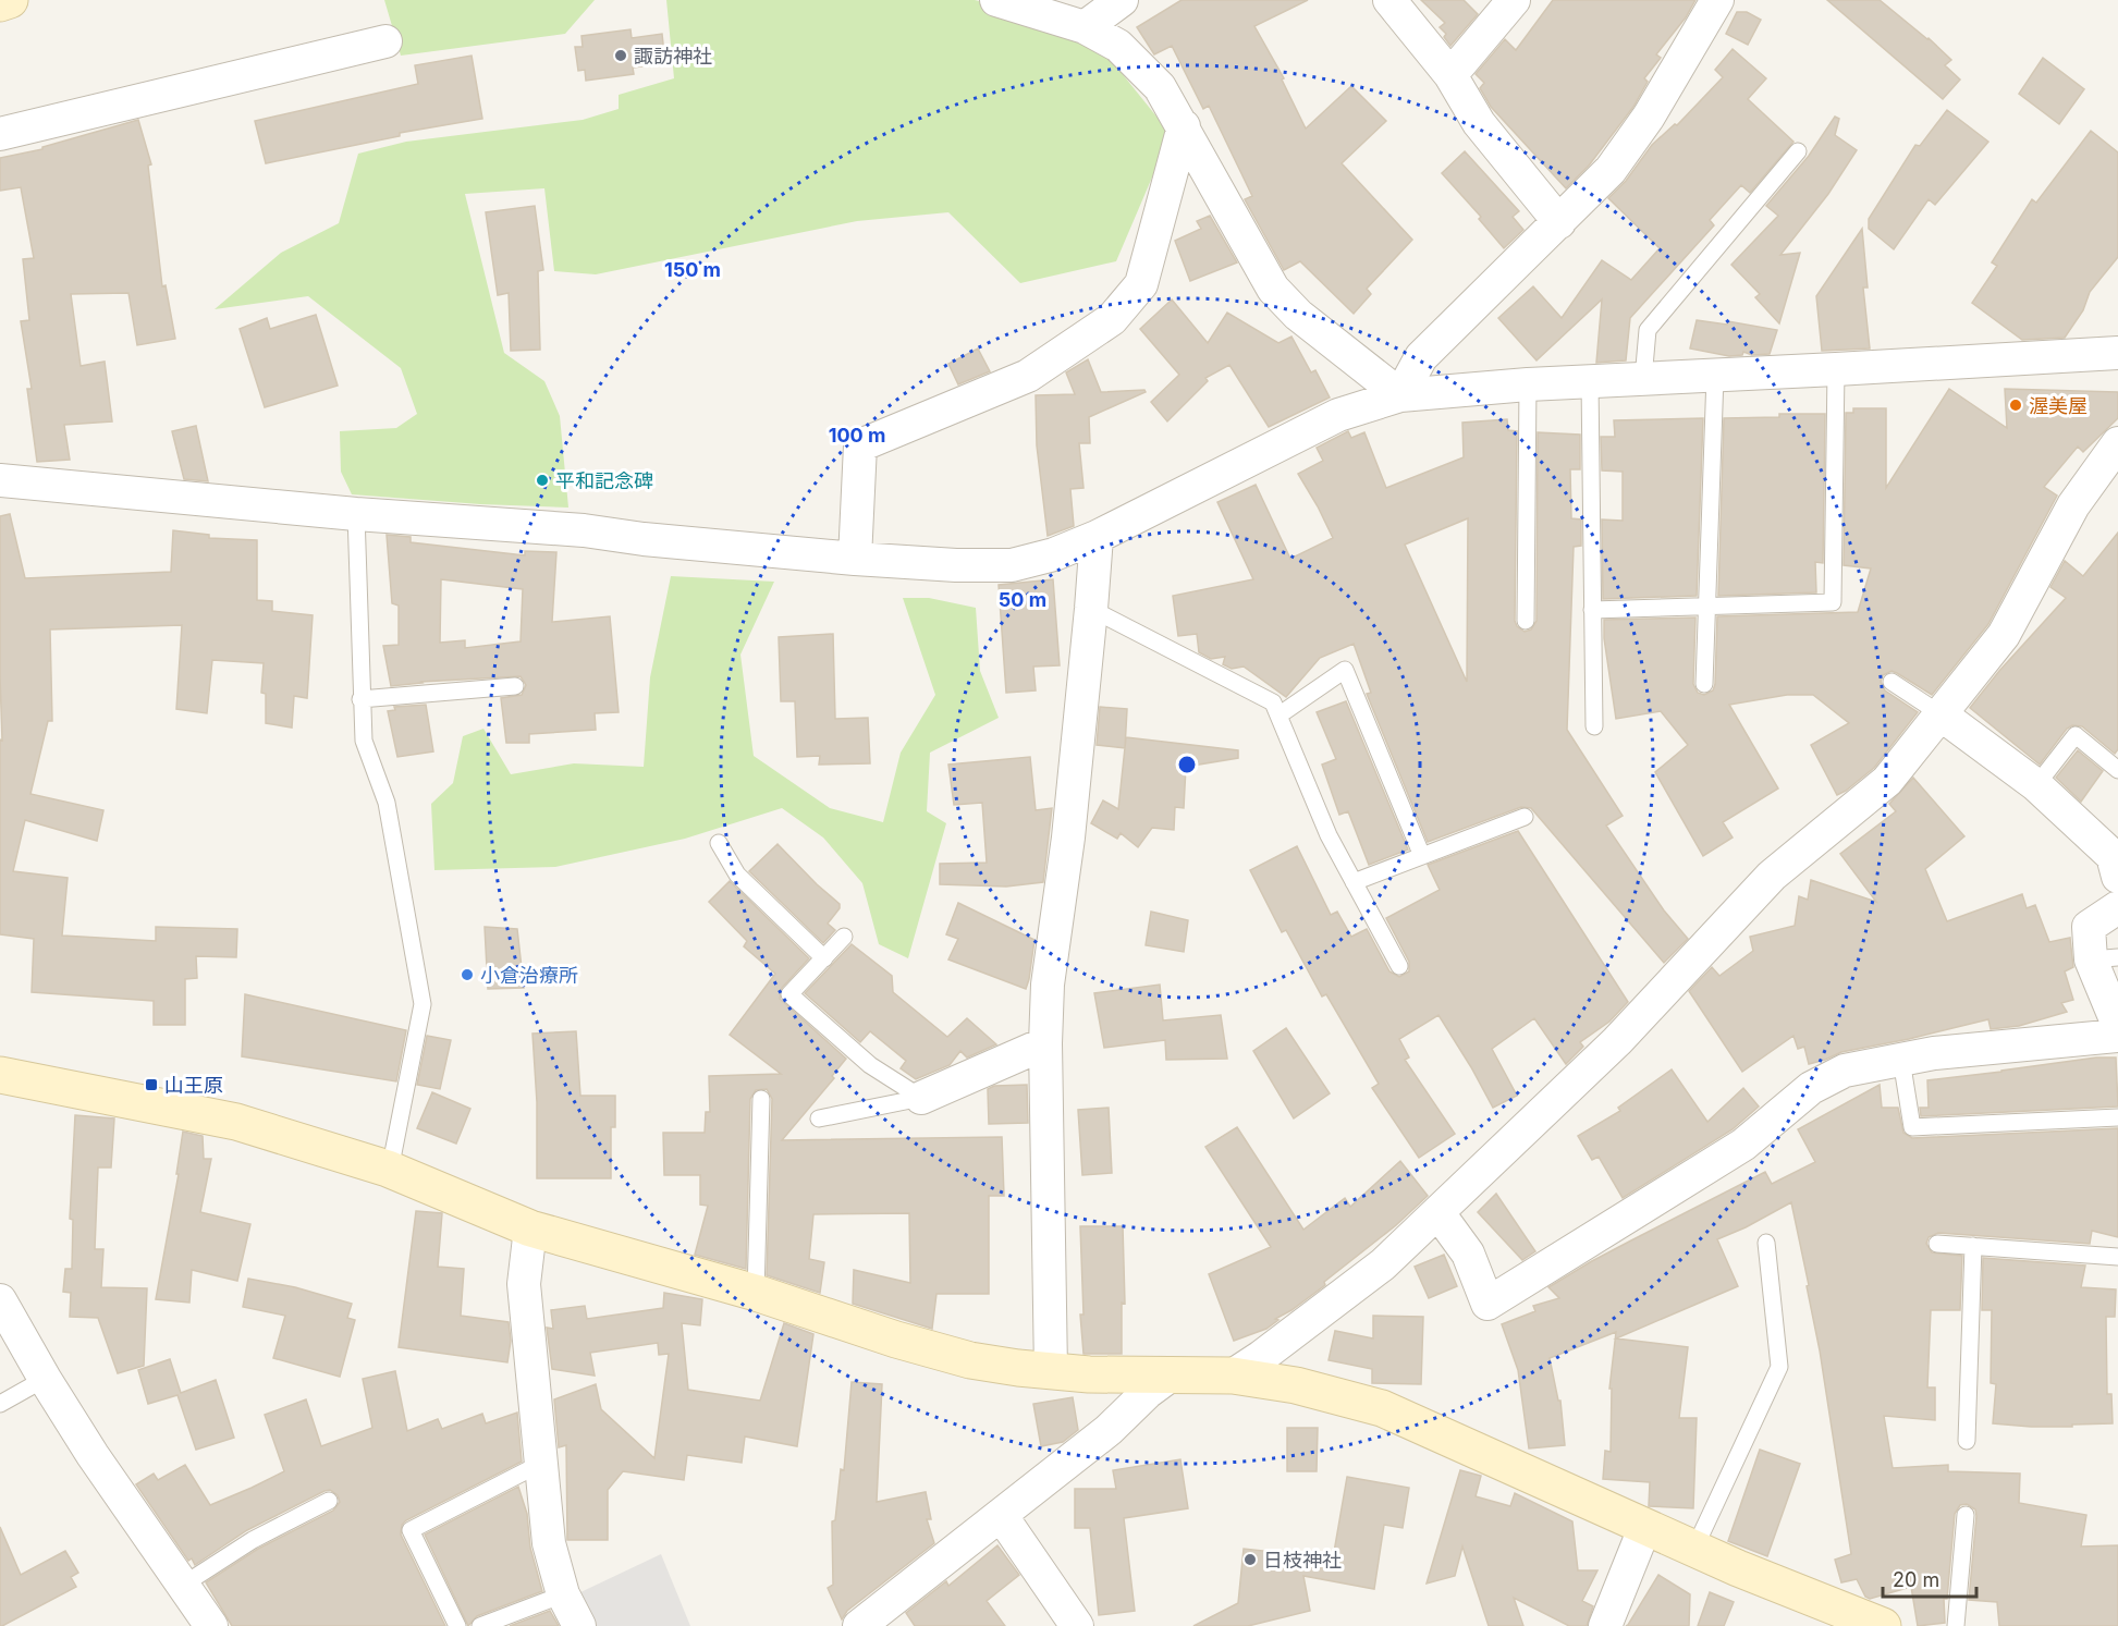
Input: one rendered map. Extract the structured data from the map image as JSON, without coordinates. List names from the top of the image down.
{
  "places": {
    "other": [
      "諏訪神社",
      "渥美屋",
      "平和記念碑",
      "小倉治療所",
      "日枝神社"
    ],
    "transit": ["山王原"]
  },
  "scale_bar": "20 m",
  "rings": ["150 m", "100 m", "50 m"]
}
